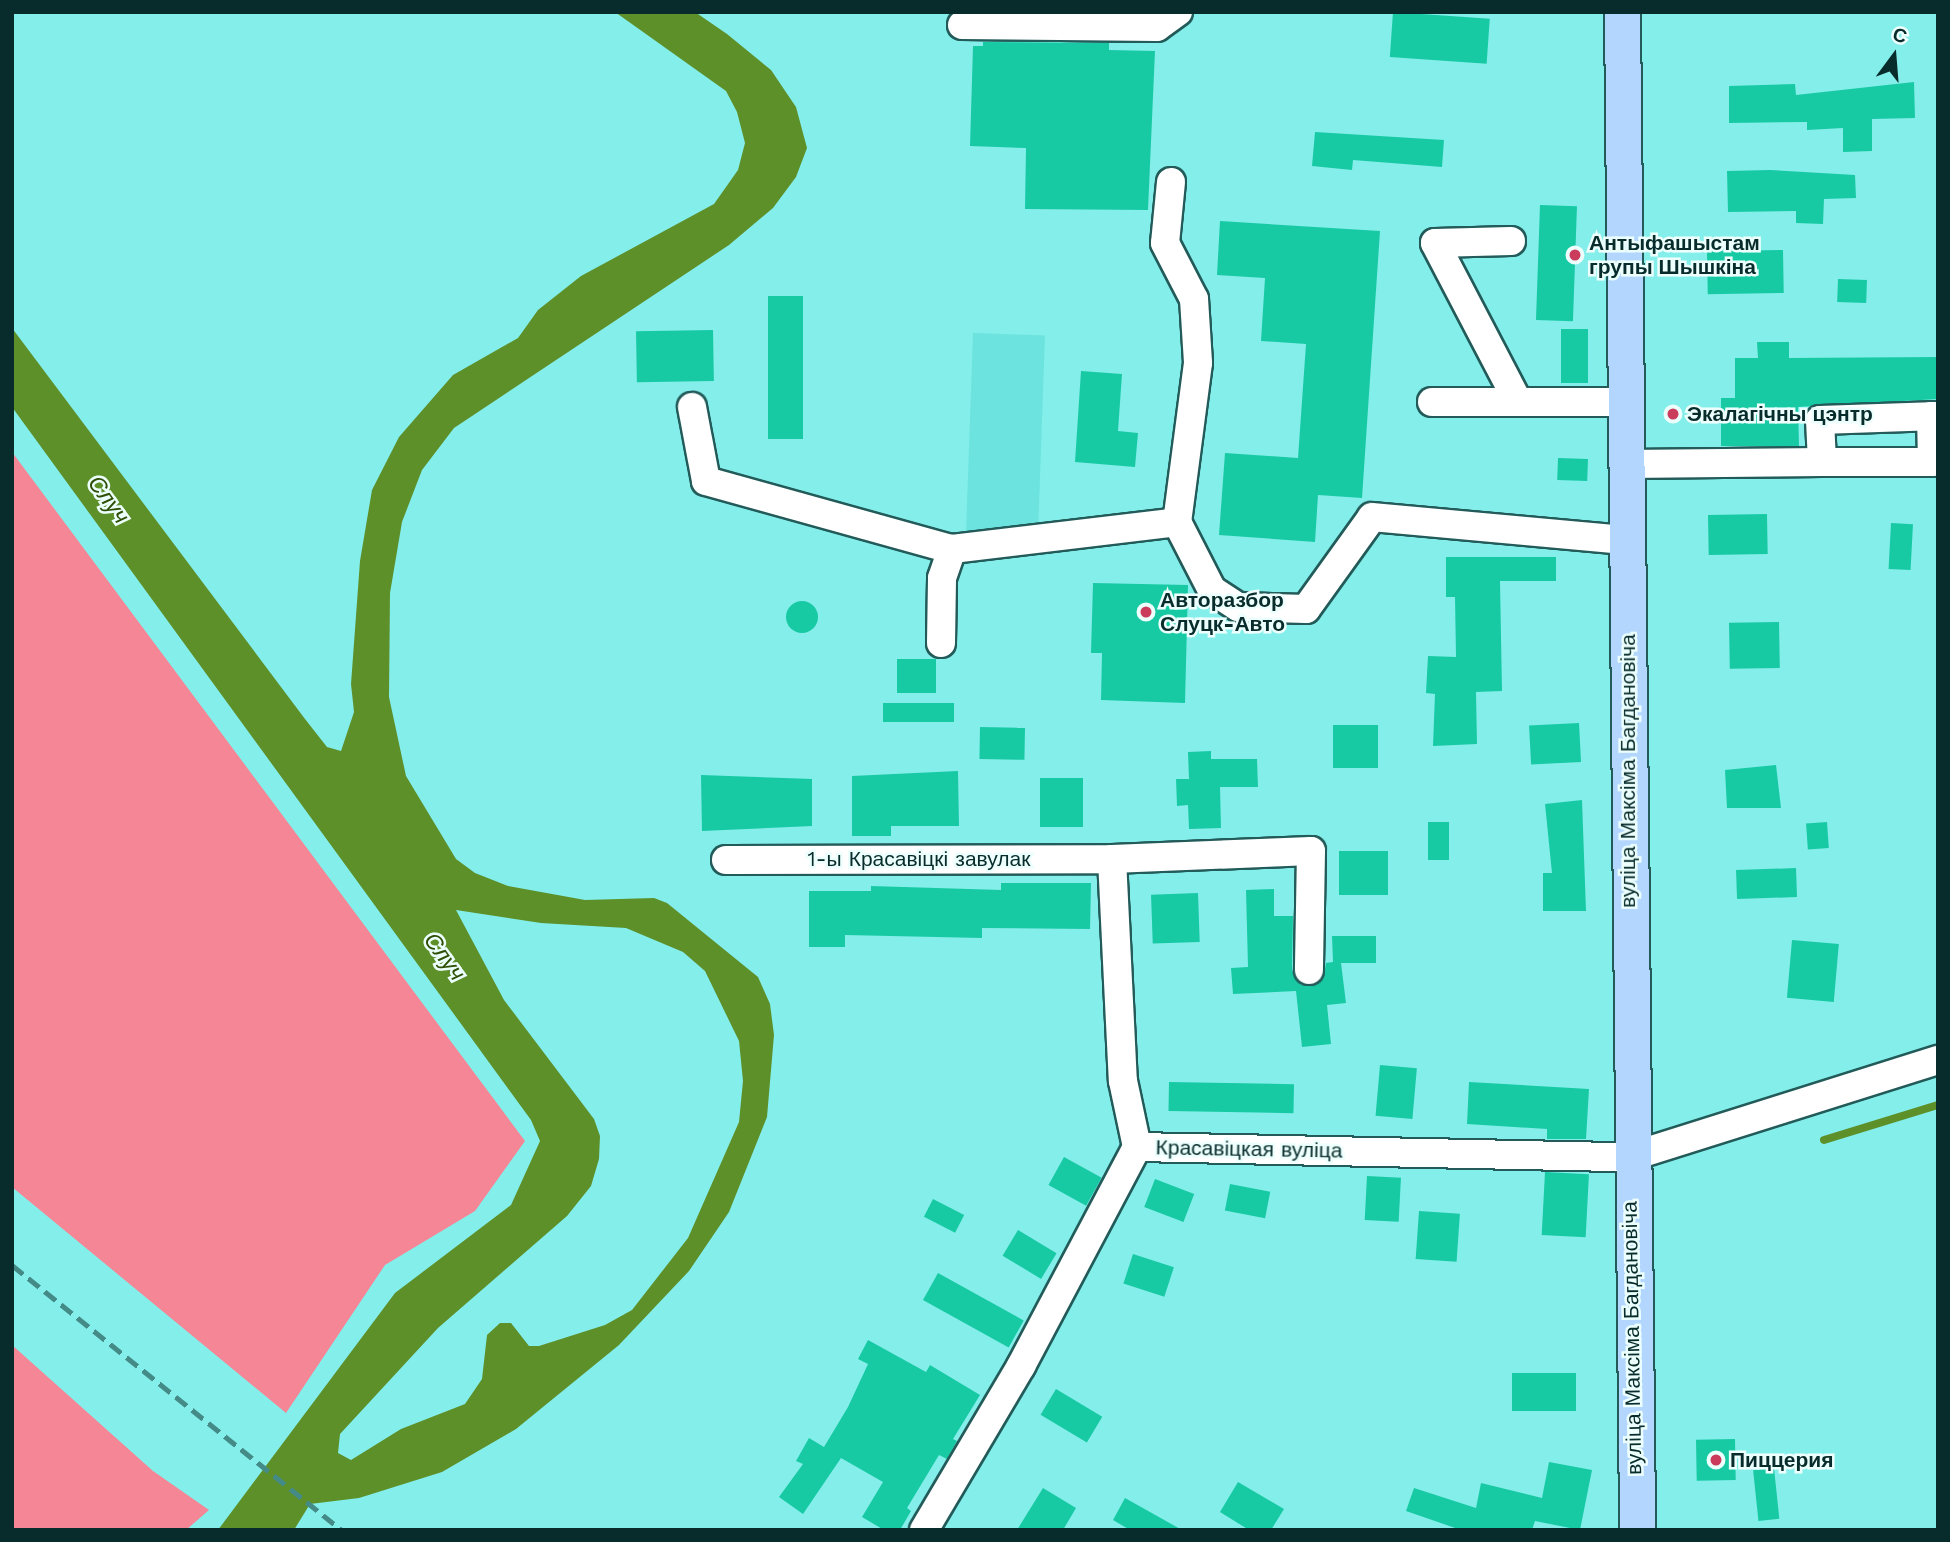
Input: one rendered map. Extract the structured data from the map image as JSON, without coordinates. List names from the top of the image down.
{
  "streets": {
    "main road": ["вуліца Максіма Багдановіча"],
    "street": ["1-ы Красавіцкі завулак", "Красавіцкая вуліца"]
  },
  "crossings": [
    ["вуліца Максіма Багдановіча", "Красавіцкая вуліца"]
  ],
  "water": ["Случ"],
  "places": [
    "Антыфашыстам групы Шышкіна",
    "Экалагічны цэнтр",
    "Авторазбор Слуцк-Авто",
    "Пиццерия"
  ],
  "north": "top"
}
